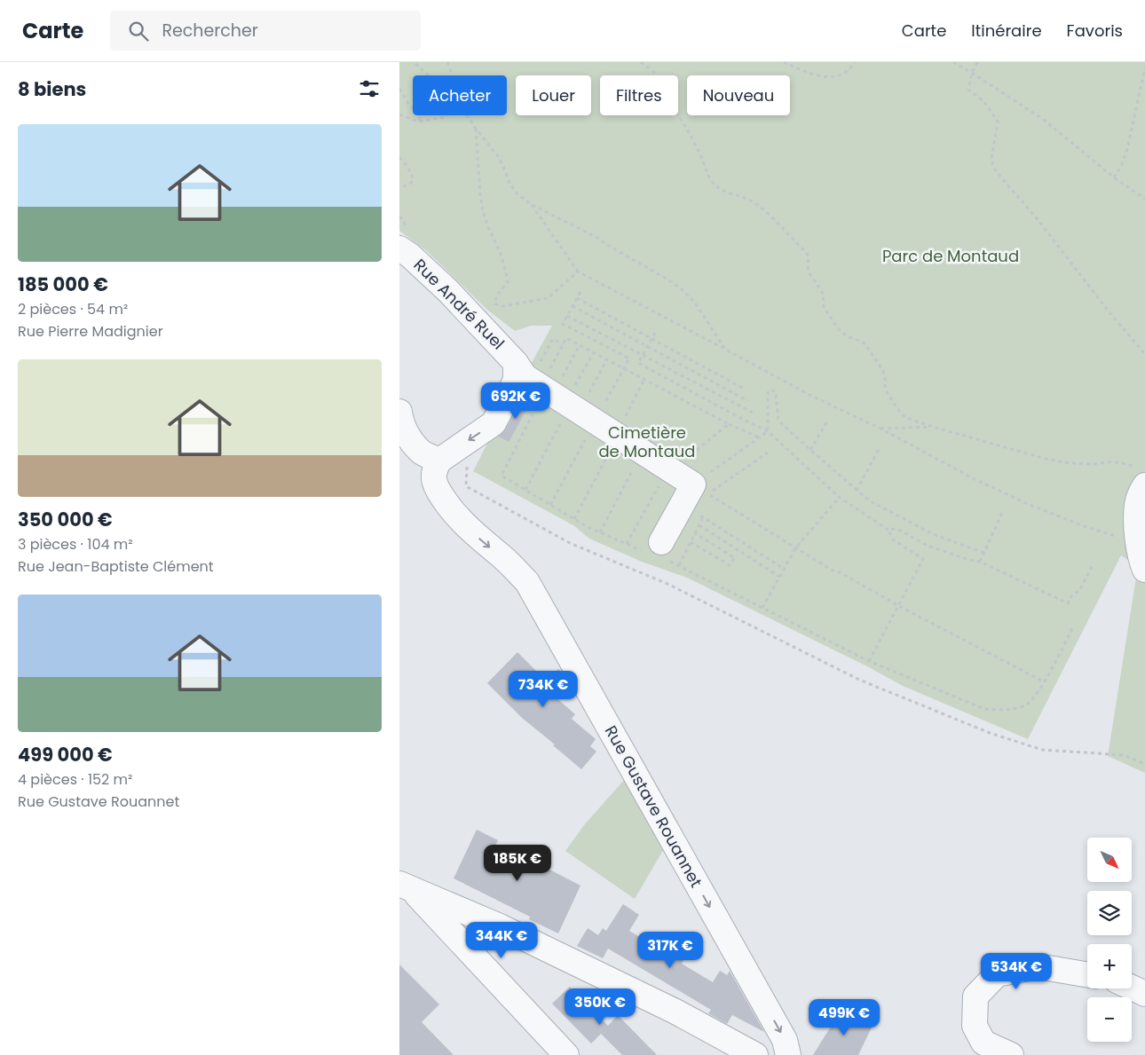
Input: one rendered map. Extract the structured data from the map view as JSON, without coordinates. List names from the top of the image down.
{
  "streets": {
    "street": ["Rue André Ruel", "Rue Gustave Rouannet"]
  },
  "one_way": ["Rue Gustave Rouannet"],
  "parks": ["Parc de Montaud", "Cimetière de Montaud"],
  "north": "bottom right",
  "page": {
    "header": "Carte",
    "search": "Rechercher",
    "nav": ["Carte", "Itinéraire", "Favoris"],
    "heading": "8 biens",
    "chip": [
      "Acheter",
      "Louer",
      "Filtres",
      "Nouveau"
    ],
    "list": [
      {
        "name": "185 000 €",
        "note": "2 pièces · 54 m² · Rue Pierre Madignier"
      },
      {
        "name": "350 000 €",
        "note": "3 pièces · 104 m² · Rue Jean-Baptiste Clément"
      },
      {
        "name": "499 000 €",
        "note": "4 pièces · 152 m² · Rue Gustave Rouannet"
      }
    ],
    "price": [
      "692K €",
      "734K €",
      "185K €",
      "344K €",
      "317K €",
      "534K €",
      "350K €",
      "499K €"
    ],
    "map_buttons": ["+", "−"]
  }
}
